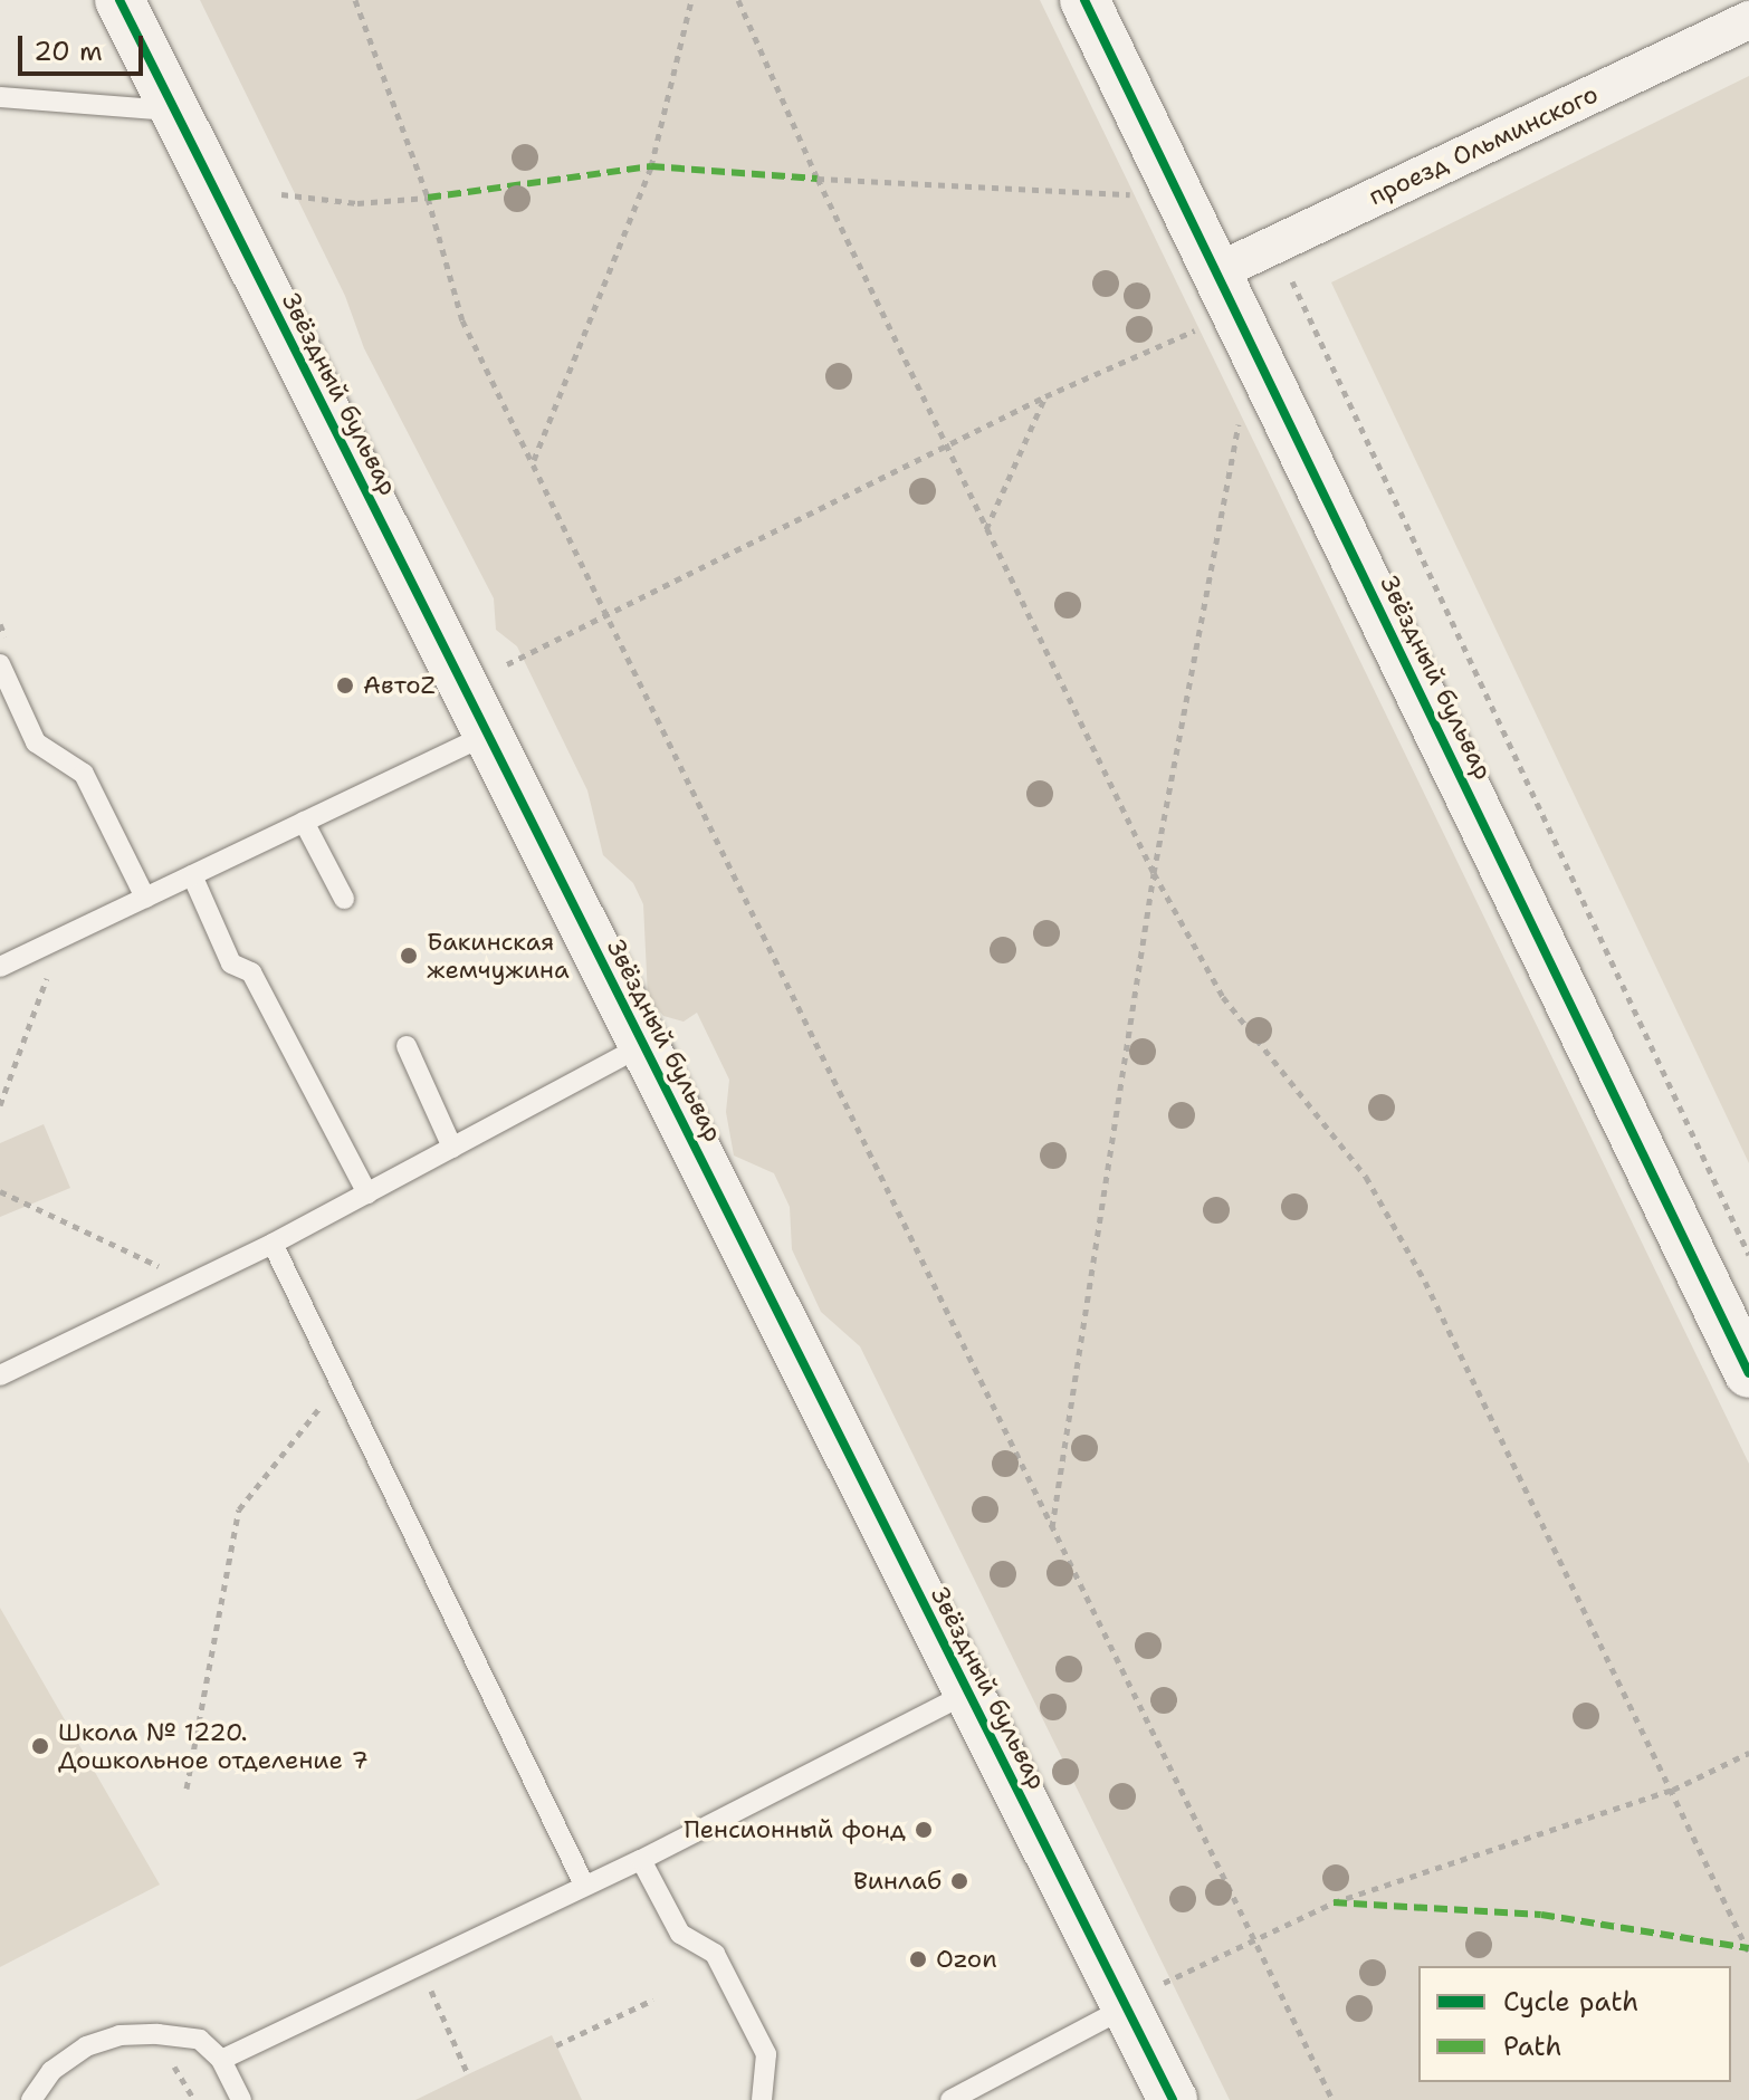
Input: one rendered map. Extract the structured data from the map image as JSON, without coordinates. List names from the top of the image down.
{
  "streets": {
    "street": ["проезд Ольминского", "Звёздный бульвар"]
  },
  "crossings": [
    ["проезд Ольминского", "Звёздный бульвар"]
  ],
  "places": [
    "АвтоZ",
    "Бакинская жемчужина",
    "Школа № 1220. Дошкольное отделение 7",
    "Пенсионный фонд",
    "Винлаб",
    "Ozon"
  ],
  "legend": ["Cycle path", "Path"],
  "scale_bar": "20 m"
}
